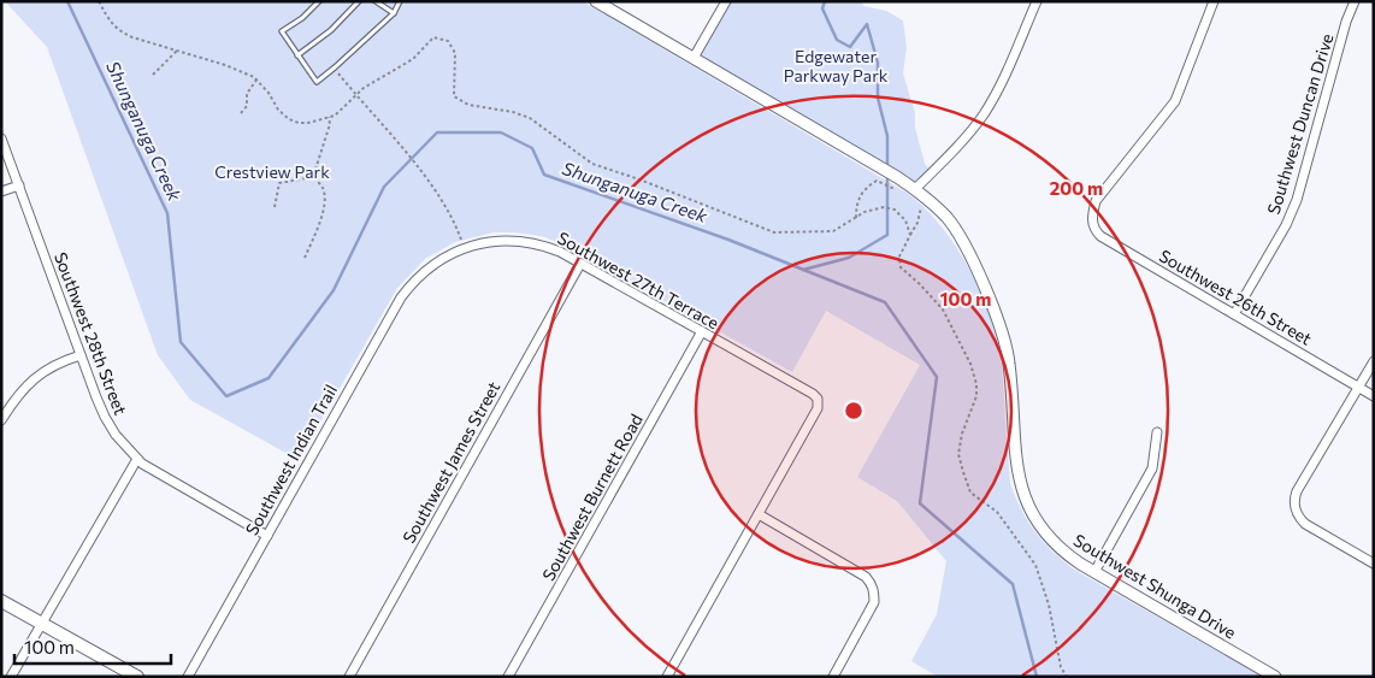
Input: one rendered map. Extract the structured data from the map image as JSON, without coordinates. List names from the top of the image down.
{
  "streets": {
    "street": [
      "Southwest Duncan Drive",
      "Southwest 27th Terrace",
      "Southwest 26th Street",
      "Southwest 28th Street",
      "Southwest Indian Trail",
      "Southwest James Street",
      "Southwest Burnett Road",
      "Southwest Shunga Drive"
    ]
  },
  "crossings": [
    ["Southwest Duncan Drive", "Southwest 26th Street"],
    ["Southwest 27th Terrace", "Southwest Indian Trail"],
    ["Southwest 27th Terrace", "Southwest James Street"],
    ["Southwest 27th Terrace", "Southwest Burnett Road"],
    ["Southwest 28th Street", "Southwest Indian Trail"]
  ],
  "water": ["Shunganuga Creek"],
  "parks": ["Edgewater Parkway Park", "Crestview Park"],
  "scale_bar": "100 m",
  "rings": ["200 m", "100 m"]
}
